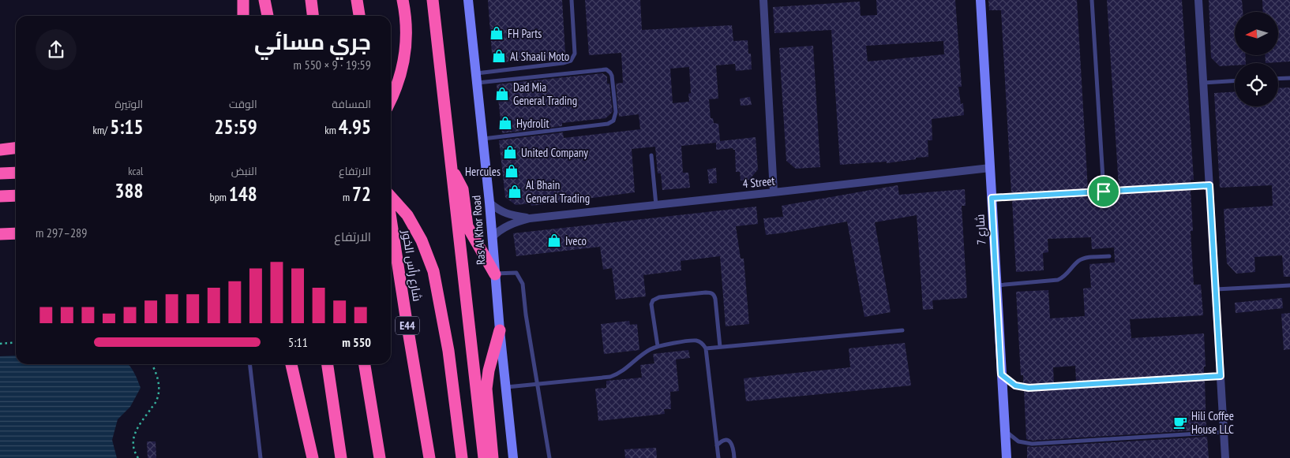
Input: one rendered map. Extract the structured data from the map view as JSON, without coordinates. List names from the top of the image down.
{
  "streets": {
    "highway": ["شارع رأس الخور", "E44"],
    "street": ["4 Street", "شارع 7", "Ras Al Khor Road"]
  },
  "crossings": [
    ["4 Street", "شارع 7"],
    ["4 Street", "Ras Al Khor Road"]
  ],
  "places": {
    "shop": [
      "FH Parts",
      "Al Shaali Moto",
      "Dad Mia General Trading",
      "Hydrolit",
      "United Company",
      "Hercules",
      "Al Bhain General Trading",
      "Iveco"
    ],
    "cafe": ["Hili Coffee House LLC"]
  },
  "north": "left",
  "page": {
    "heading": ["جري مسائي", "19:59 · 9 × 550 m"],
    "stats": [
      ["المسافة", "4.95 km"],
      ["الوقت", "25:59"],
      ["الوتيرة", "5:15 /km"],
      ["الارتفاع", "72 m"],
      ["النبض", "148 bpm"],
      ["kcal", "388"]
    ],
    "chart": ["الارتفاع", "289–297 m"],
    "list": [
      {
        "name": "550 m",
        "note": "5:11"
      }
    ]
  }
}
